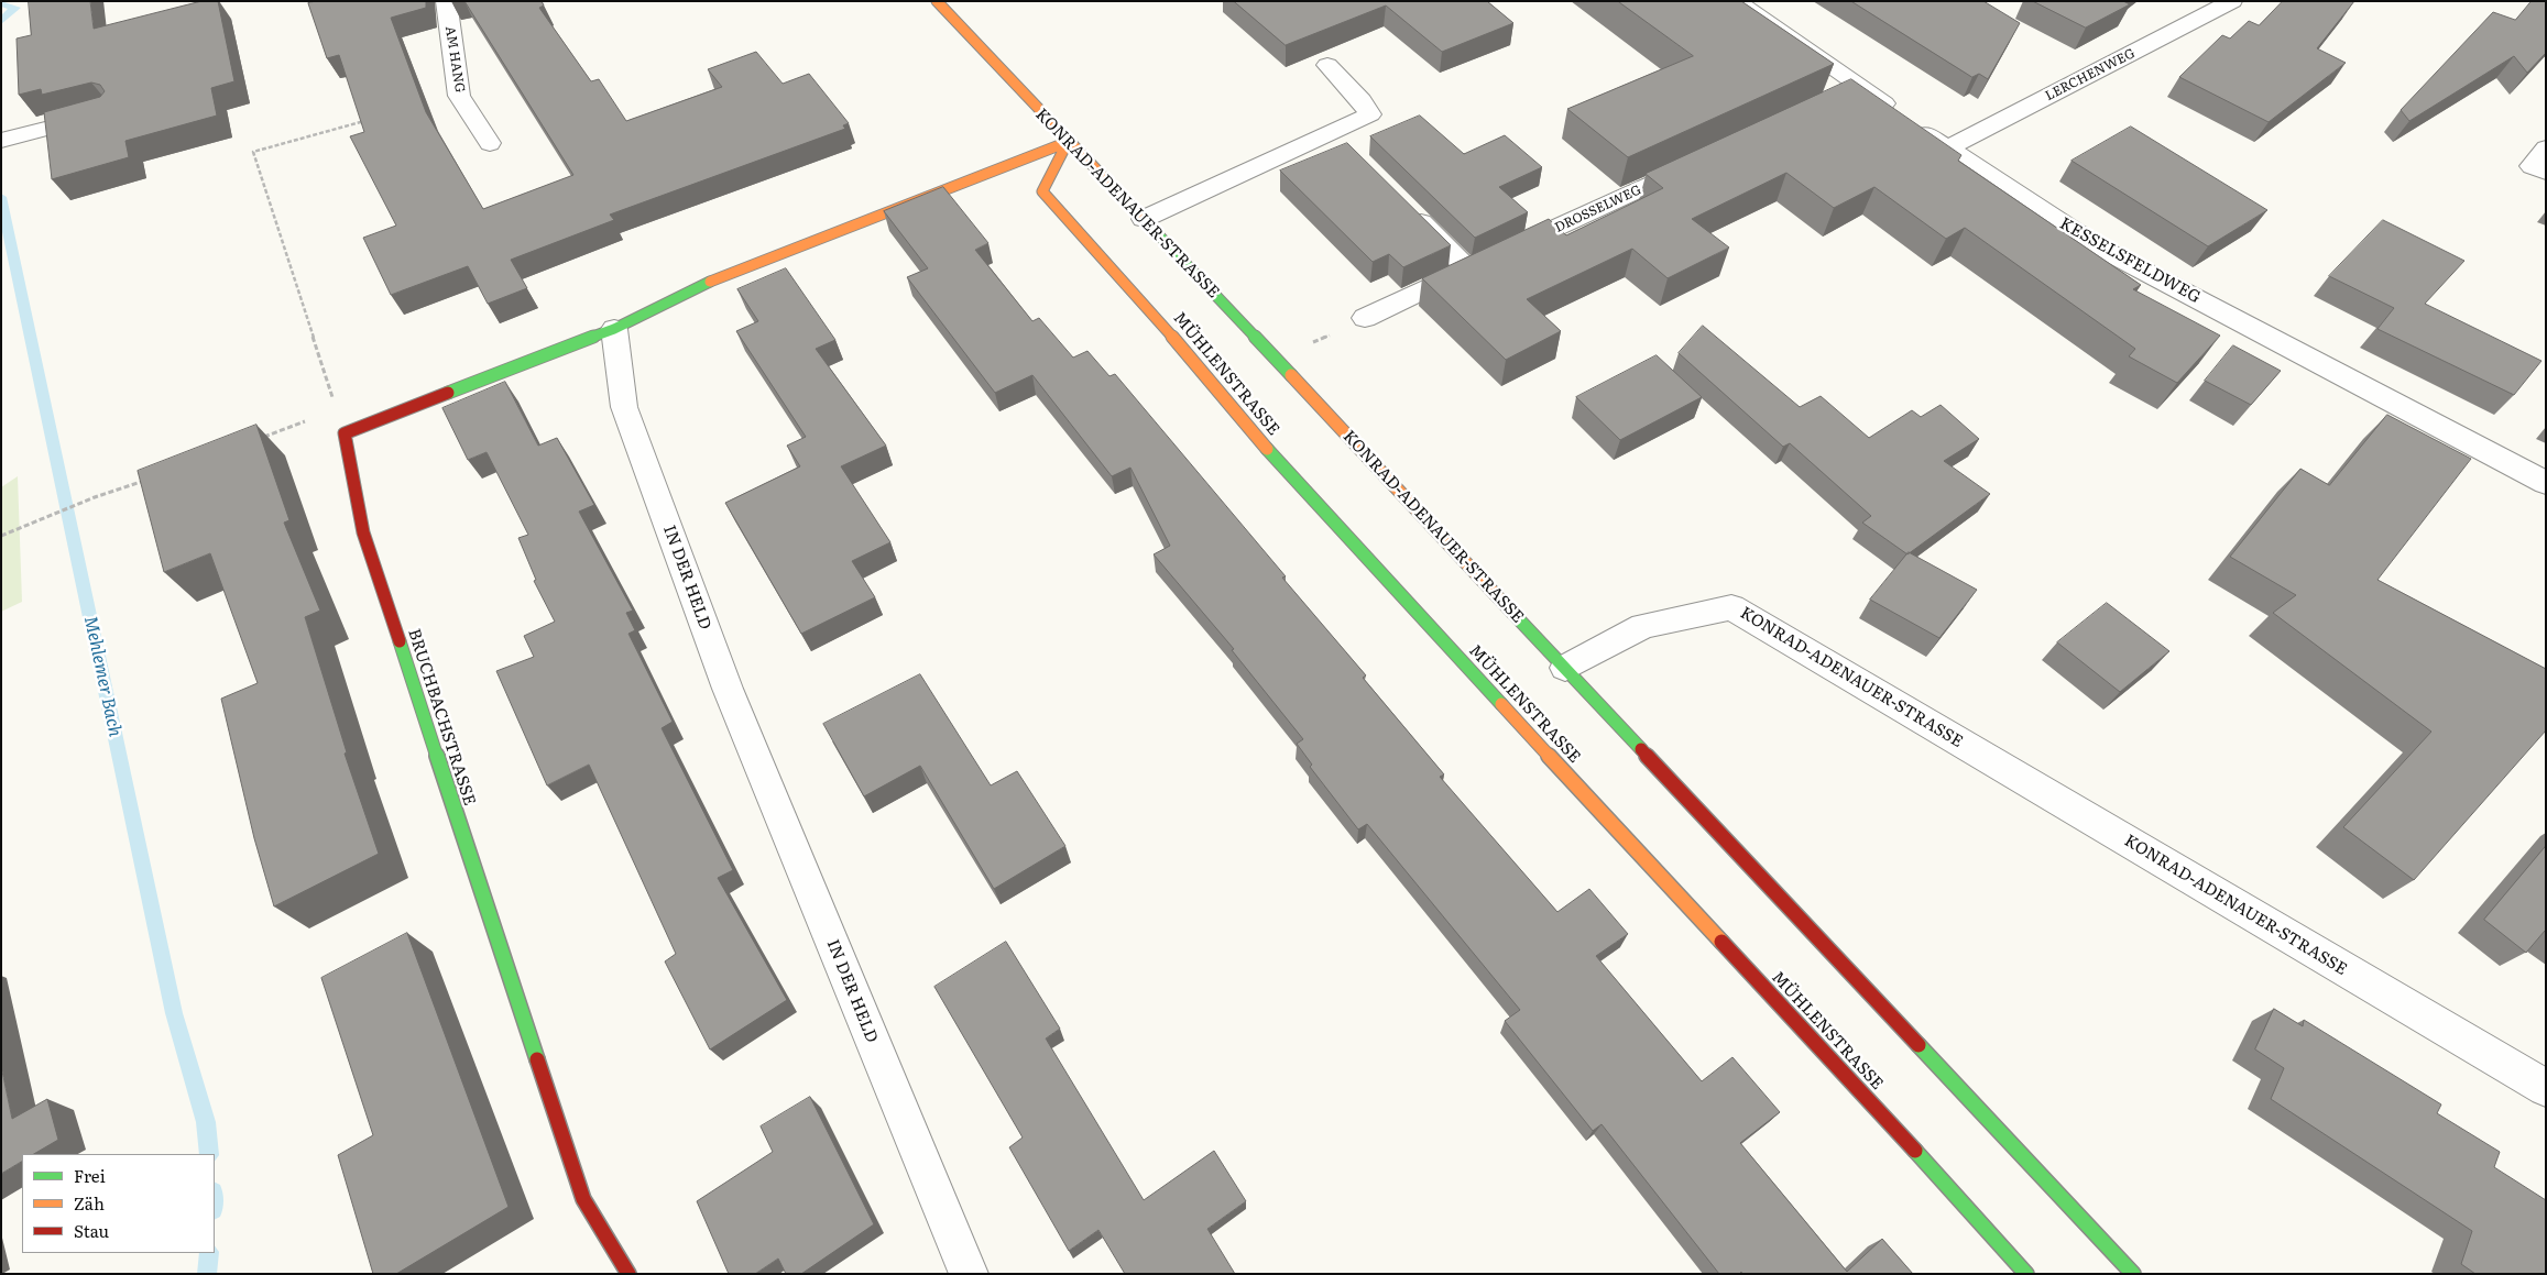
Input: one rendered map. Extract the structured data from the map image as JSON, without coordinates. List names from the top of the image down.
{
  "streets": {
    "street": [
      "AM HANG",
      "LERCHENWEG",
      "KONRAD-ADENAUER-STRASSE",
      "DROSSELWEG",
      "KESSELSFELDWEG",
      "MÜHLENSTRASSE",
      "IN DER HELD",
      "BRUCHBACHSTRASSE"
    ]
  },
  "crossings": [
    ["LERCHENWEG", "KESSELSFELDWEG"],
    ["KONRAD-ADENAUER-STRASSE", "MÜHLENSTRASSE"]
  ],
  "water": ["Mehlemer Bach"],
  "legend": ["Frei", "Zäh", "Stau"]
}
